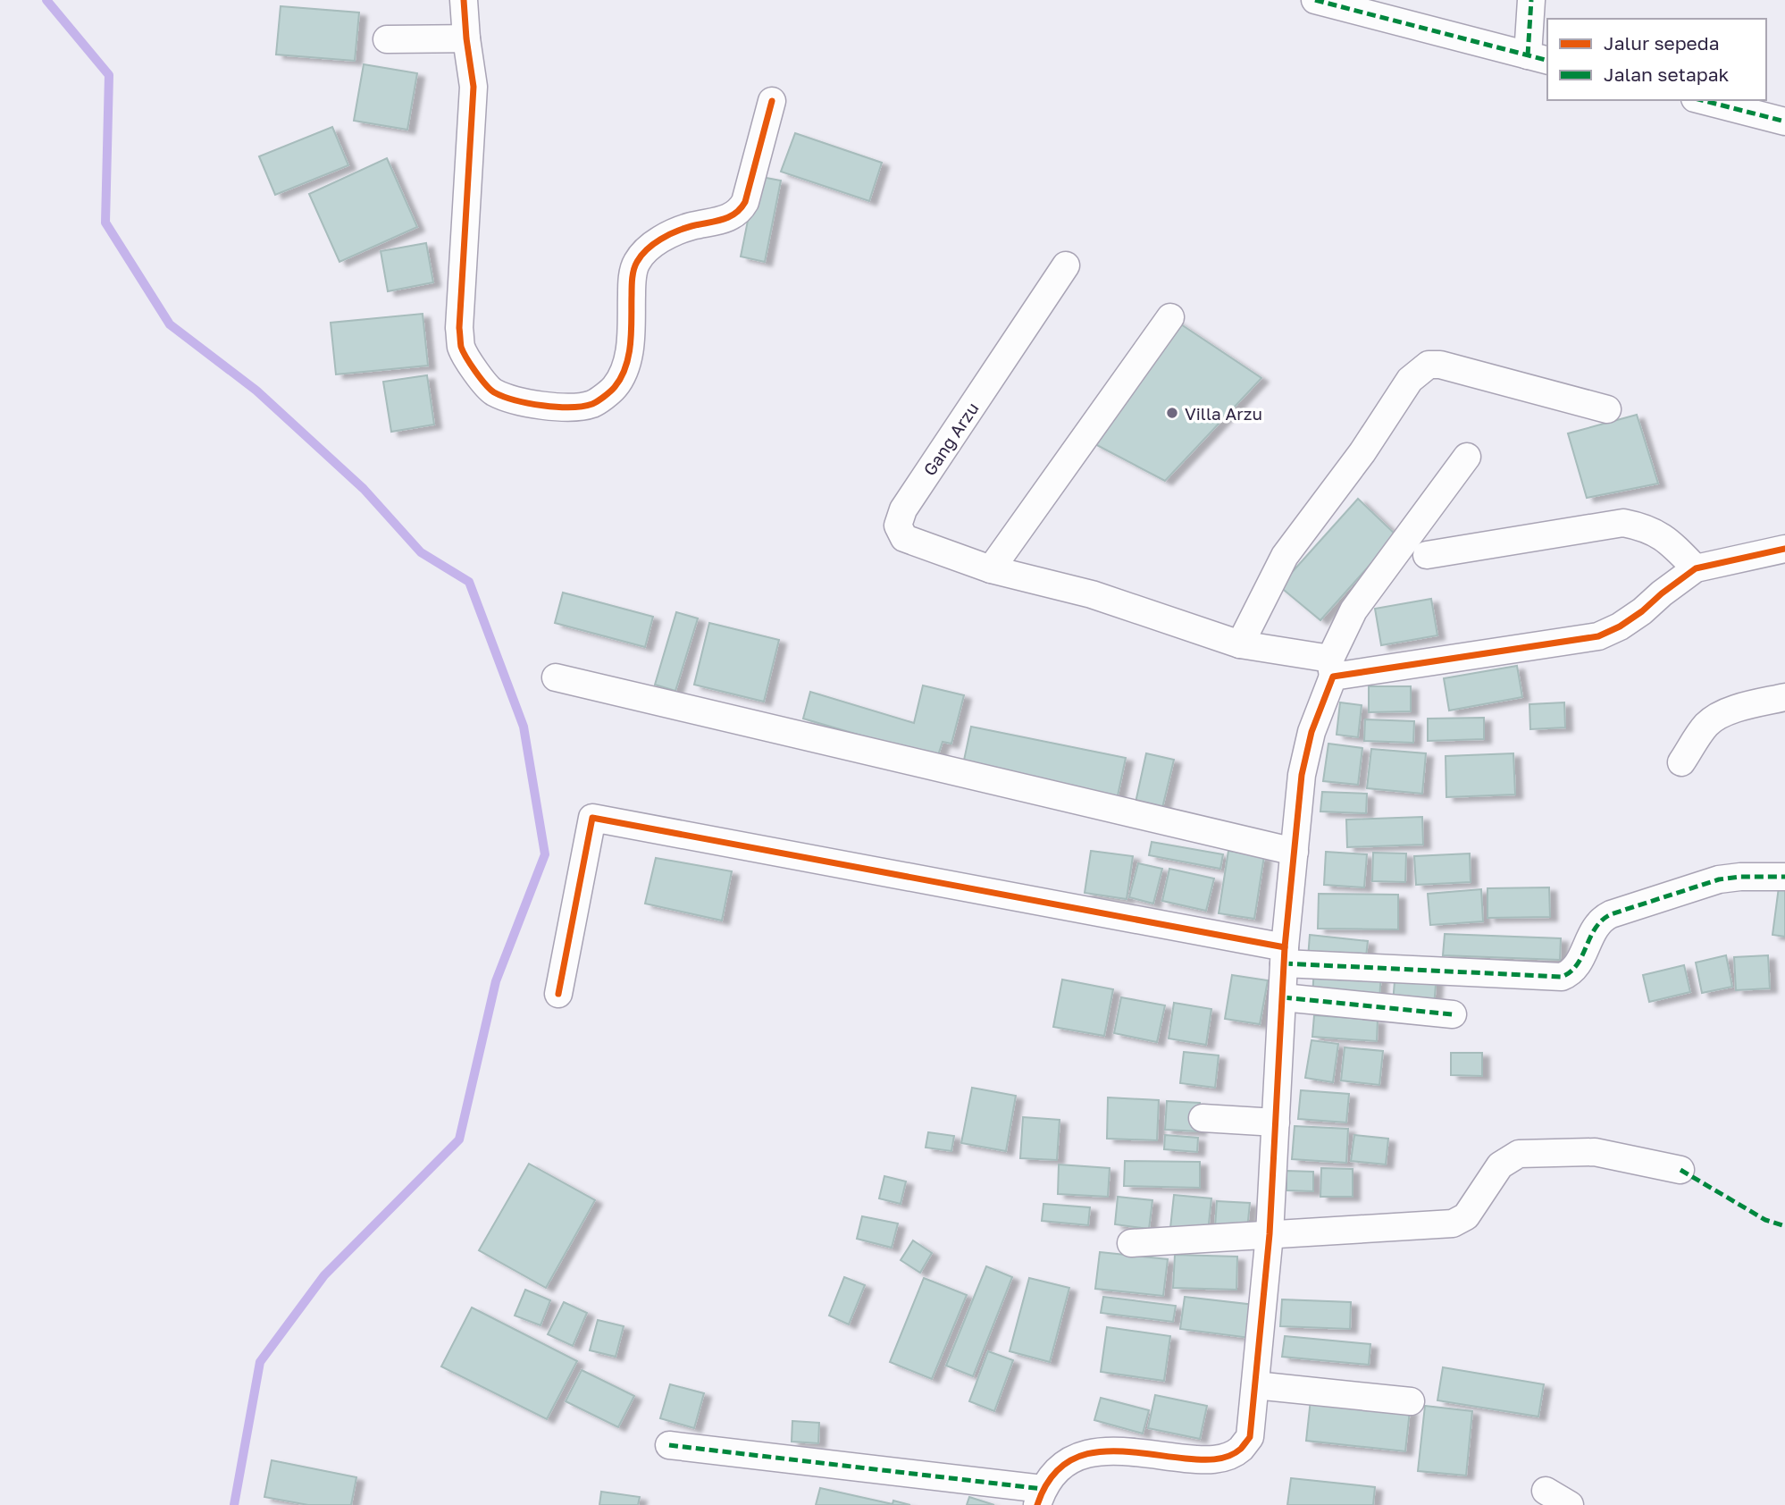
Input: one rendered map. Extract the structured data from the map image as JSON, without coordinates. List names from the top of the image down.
{
  "streets": {
    "street": ["Gang Arzu"]
  },
  "places": ["Villa Arzu"],
  "legend": ["Jalur sepeda", "Jalan setapak"]
}
